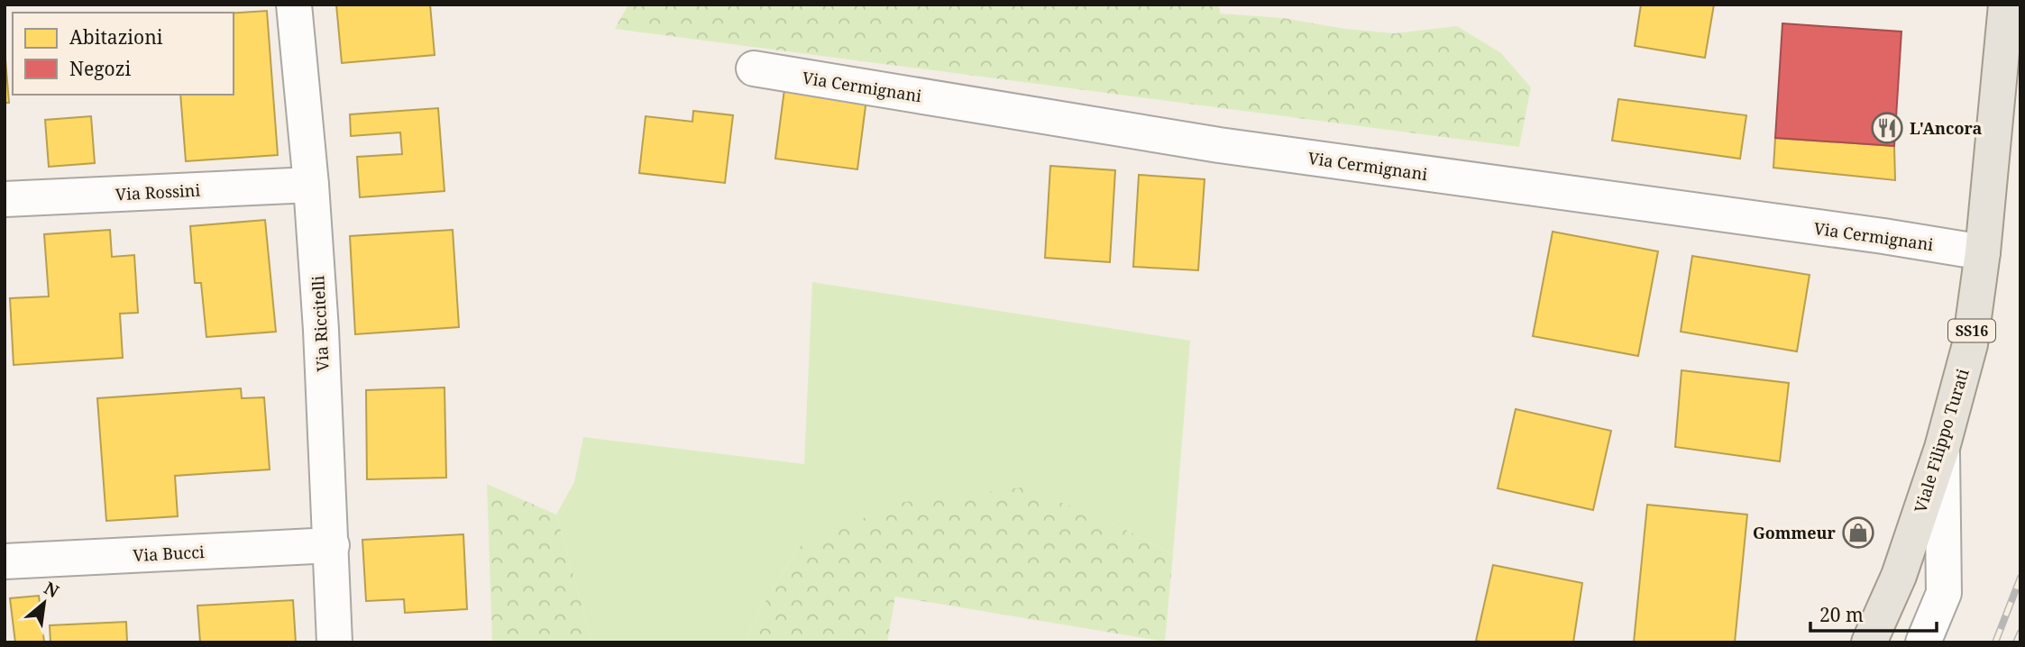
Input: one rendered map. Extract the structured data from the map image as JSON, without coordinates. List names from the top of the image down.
{
  "streets": {
    "main road": ["SS16", "Viale Filippo Turati"],
    "street": [
      "Via Cermignani",
      "Via Rossini",
      "Via Riccitelli",
      "Via Bucci"
    ]
  },
  "crossings": [
    ["Via Cermignani", "Viale Filippo Turati"],
    ["Via Rossini", "Via Riccitelli"],
    ["Via Riccitelli", "Via Bucci"]
  ],
  "places": {
    "restaurant": ["L'Ancora"],
    "shop": ["Gommeur"]
  },
  "legend": ["Abitazioni", "Negozi"],
  "scale_bar": "20 m",
  "north": "top right"
}
